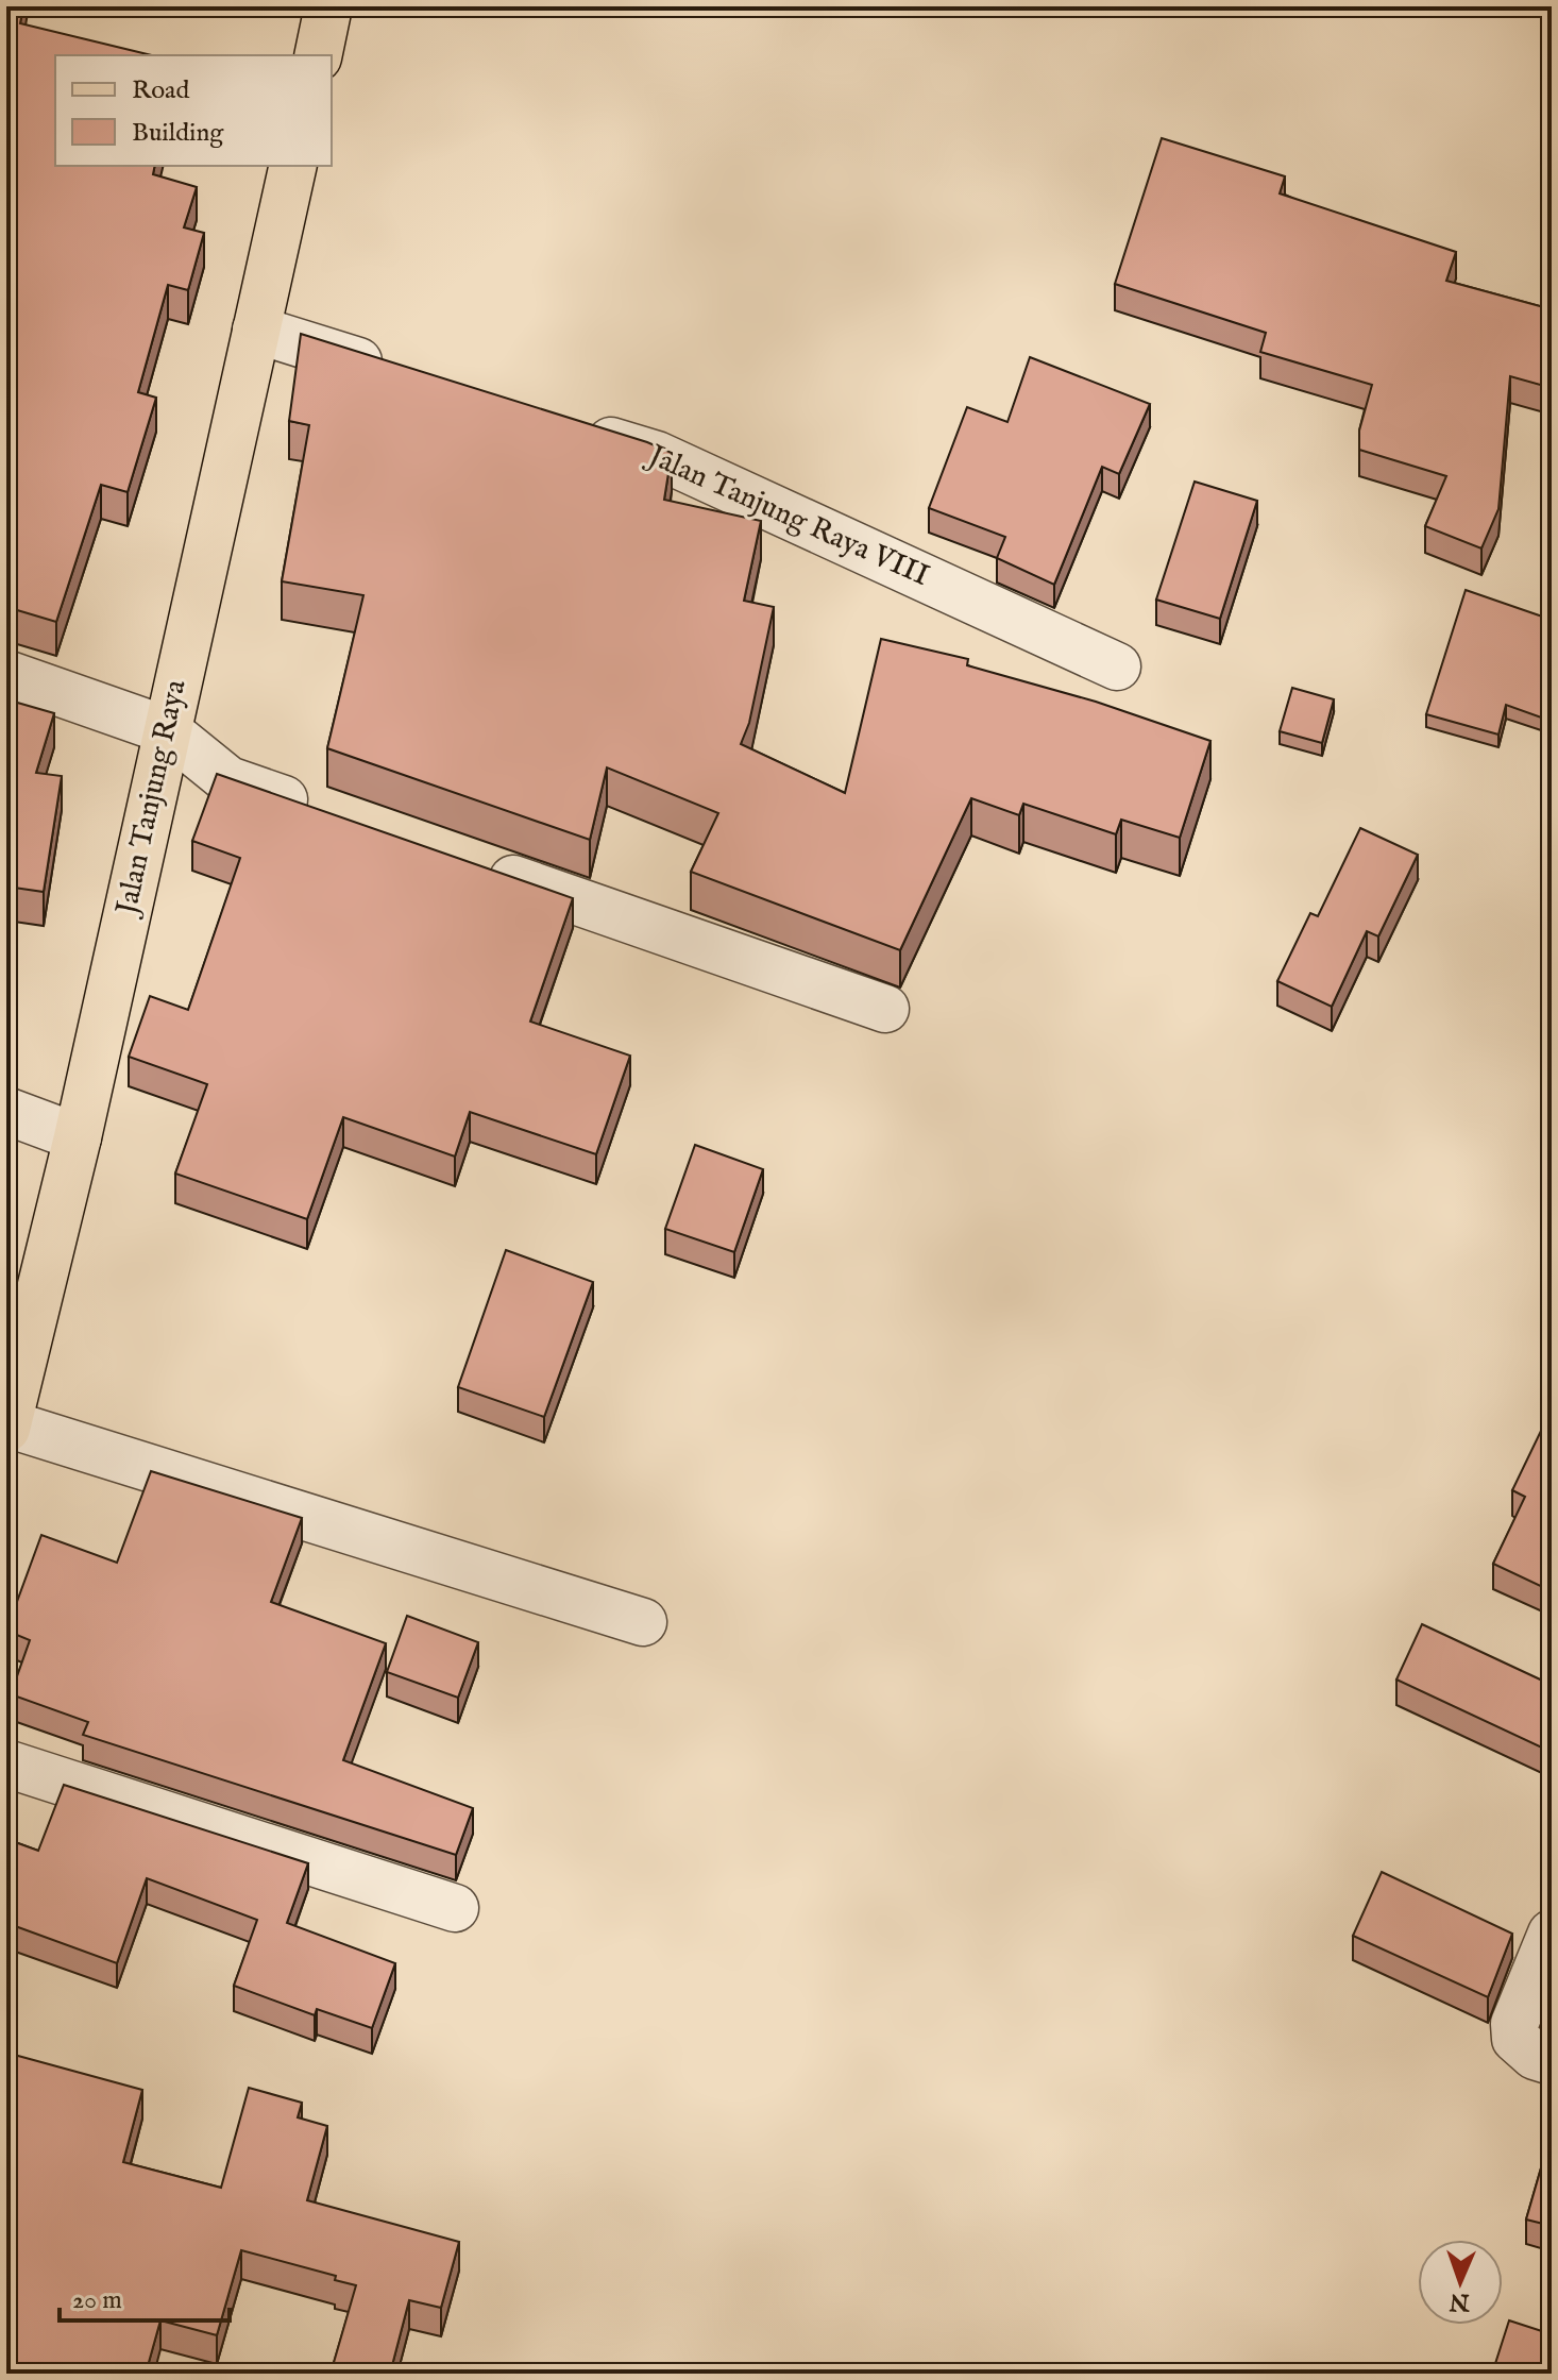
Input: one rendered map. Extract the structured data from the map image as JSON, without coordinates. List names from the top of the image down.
{
  "streets": {
    "main road": ["Jalan Tanjung Raya"],
    "street": ["Jalan Tanjung Raya VIII"]
  },
  "legend": ["Road", "Building"],
  "scale_bar": "20 m",
  "north": "bottom"
}
